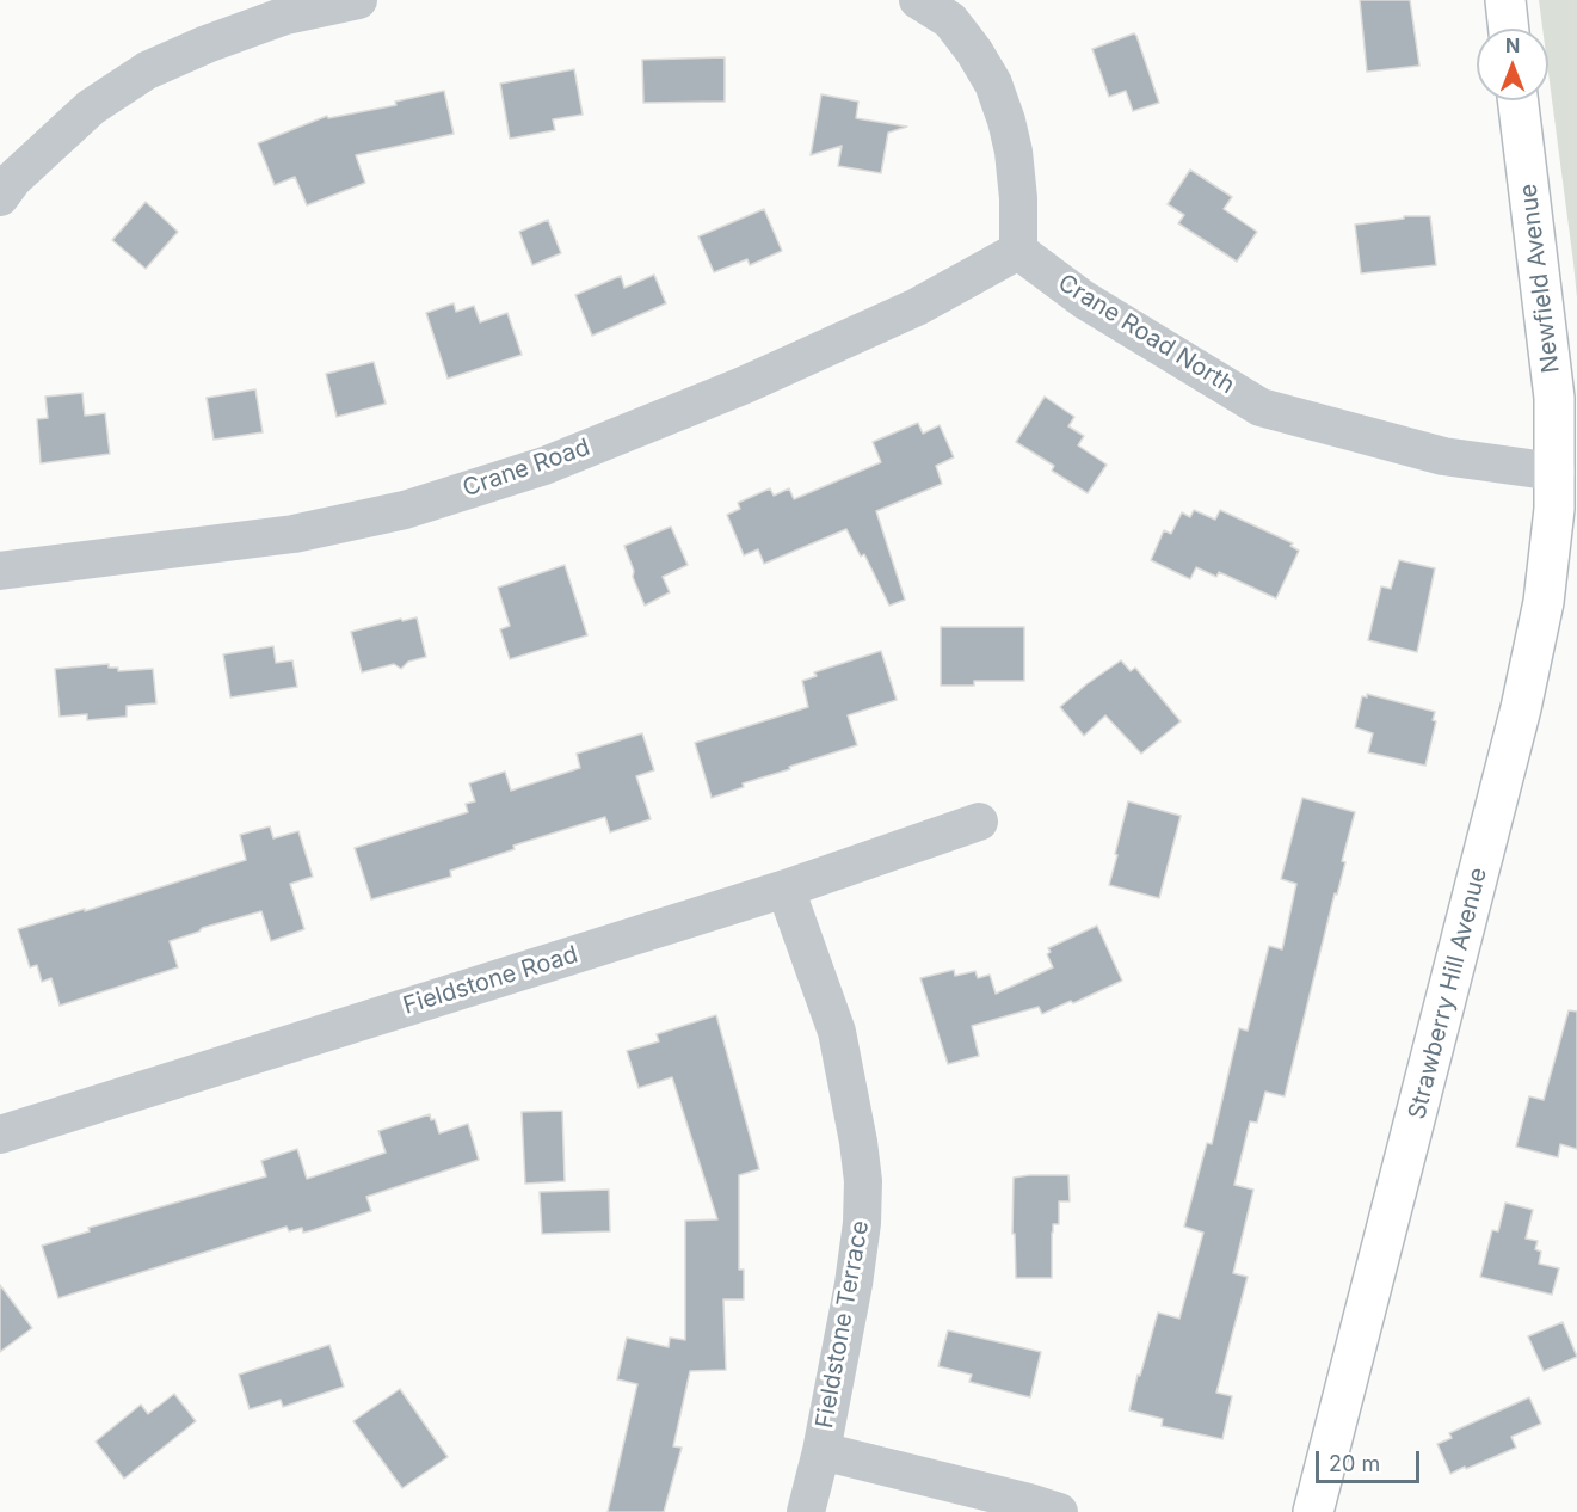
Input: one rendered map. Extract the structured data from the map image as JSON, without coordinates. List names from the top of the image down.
{
  "streets": {
    "main road": ["Newfield Avenue", "Strawberry Hill Avenue"],
    "street": [
      "Crane Road North",
      "Crane Road",
      "Fieldstone Road",
      "Fieldstone Terrace"
    ]
  },
  "crossings": [
    ["Newfield Avenue", "Crane Road North"],
    ["Newfield Avenue", "Strawberry Hill Avenue"],
    ["Crane Road North", "Crane Road"],
    ["Crane Road North", "Strawberry Hill Avenue"],
    ["Fieldstone Road", "Fieldstone Terrace"]
  ],
  "scale_bar": "20 m",
  "north": "top"
}
